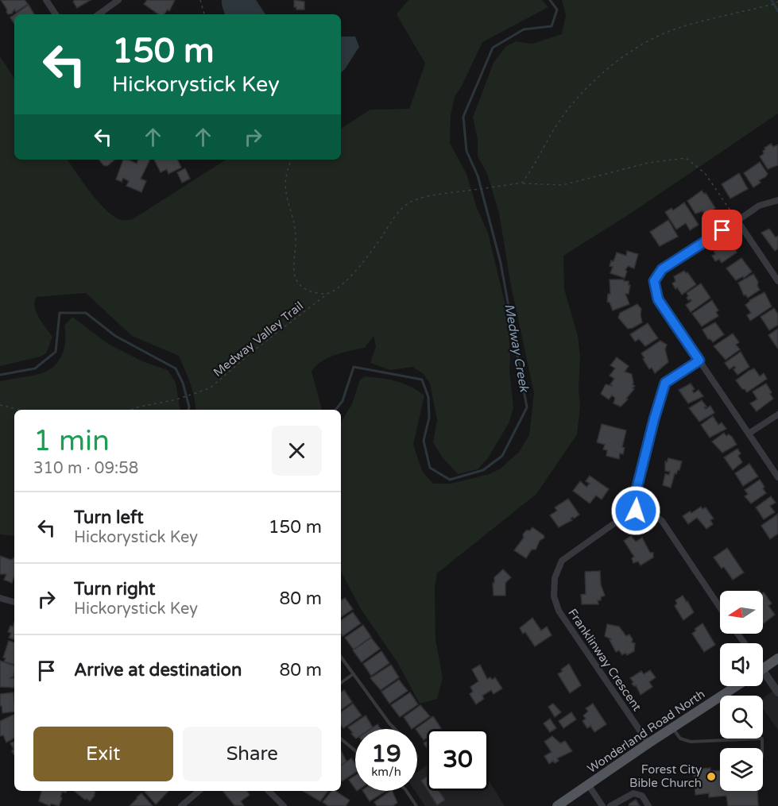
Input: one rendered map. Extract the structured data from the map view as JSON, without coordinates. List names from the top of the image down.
{
  "streets": {
    "main road": ["Wonderland Road North"],
    "street": ["Franklinway Crescent"],
    "path": ["Medway Valley Trail"]
  },
  "crossings": [
    ["Franklinway Crescent", "Wonderland Road North"]
  ],
  "water": ["Medway Creek"],
  "places": ["Forest City Bible Church"],
  "north": "left",
  "page": {
    "turn": ["150 m", "Hickorystick Key"],
    "heading": ["1 min", "310 m · 09:58"],
    "list": [
      {
        "name": "Turn left",
        "note": "Hickorystick Key",
        "value": "150 m"
      },
      {
        "name": "Turn right",
        "note": "Hickorystick Key",
        "value": "80 m"
      },
      {
        "name": "Arrive at destination",
        "value": "80 m"
      }
    ],
    "buttons": ["Exit", "Share"],
    "speed": "19 km/h",
    "limit": "30"
  }
}
